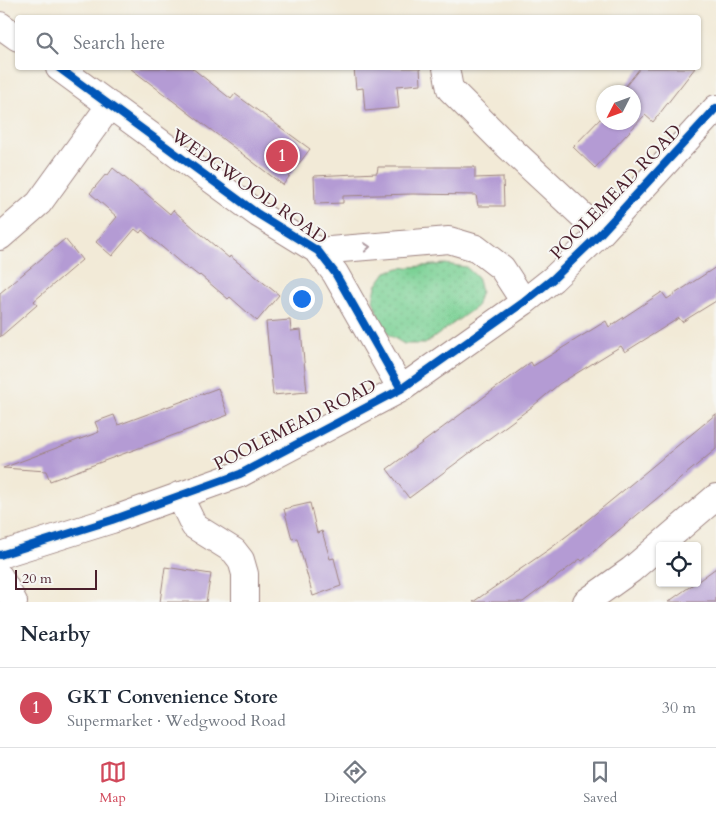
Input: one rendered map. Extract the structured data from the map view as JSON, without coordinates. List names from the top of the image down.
{
  "streets": {
    "street": ["WEDGWOOD ROAD", "POOLEMEAD ROAD"]
  },
  "crossings": [
    ["WEDGWOOD ROAD", "POOLEMEAD ROAD"]
  ],
  "scale_bar": "20 m",
  "north": "bottom left",
  "page": {
    "search": "Search here",
    "pins": "1",
    "scale": "20 m",
    "heading": "Nearby",
    "list": [
      {
        "mark": "1",
        "name": "GKT Convenience Store",
        "note": "Supermarket · Wedgwood Road",
        "value": "30 m"
      }
    ],
    "nav": ["Map", "Directions", "Saved"]
  }
}
